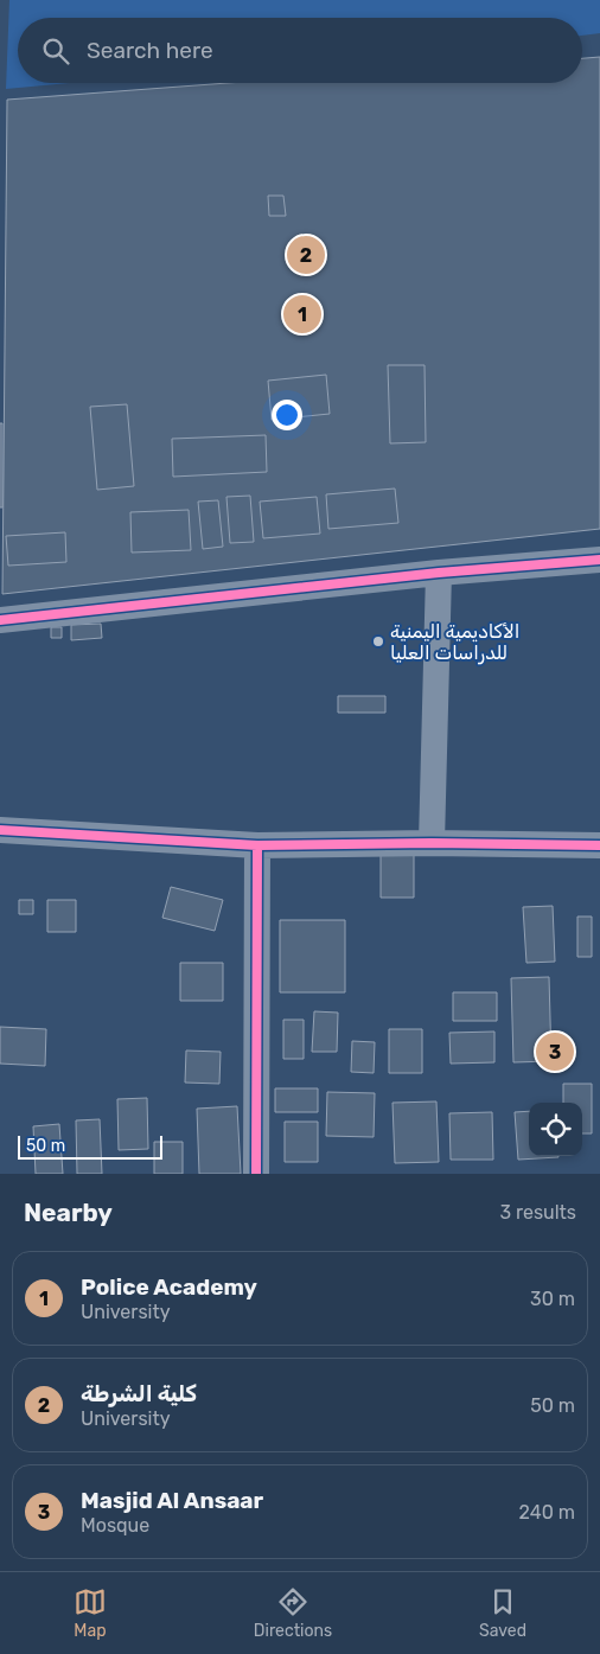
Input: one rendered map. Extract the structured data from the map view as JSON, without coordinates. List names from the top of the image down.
{
  "places": ["الأكاديمية اليمنية للدراسات العليا"],
  "scale_bar": "50 m",
  "page": {
    "search": "Search here",
    "pins": ["2", "1", "3"],
    "scale": "50 m",
    "heading": ["Nearby", "3 results"],
    "list": [
      {
        "mark": "1",
        "name": "Police Academy",
        "note": "University",
        "value": "30 m"
      },
      {
        "mark": "2",
        "name": "كلية الشرطة",
        "note": "University",
        "value": "50 m"
      },
      {
        "mark": "3",
        "name": "Masjid Al Ansaar",
        "note": "Mosque",
        "value": "240 m"
      }
    ],
    "nav": ["Map", "Directions", "Saved"]
  }
}
